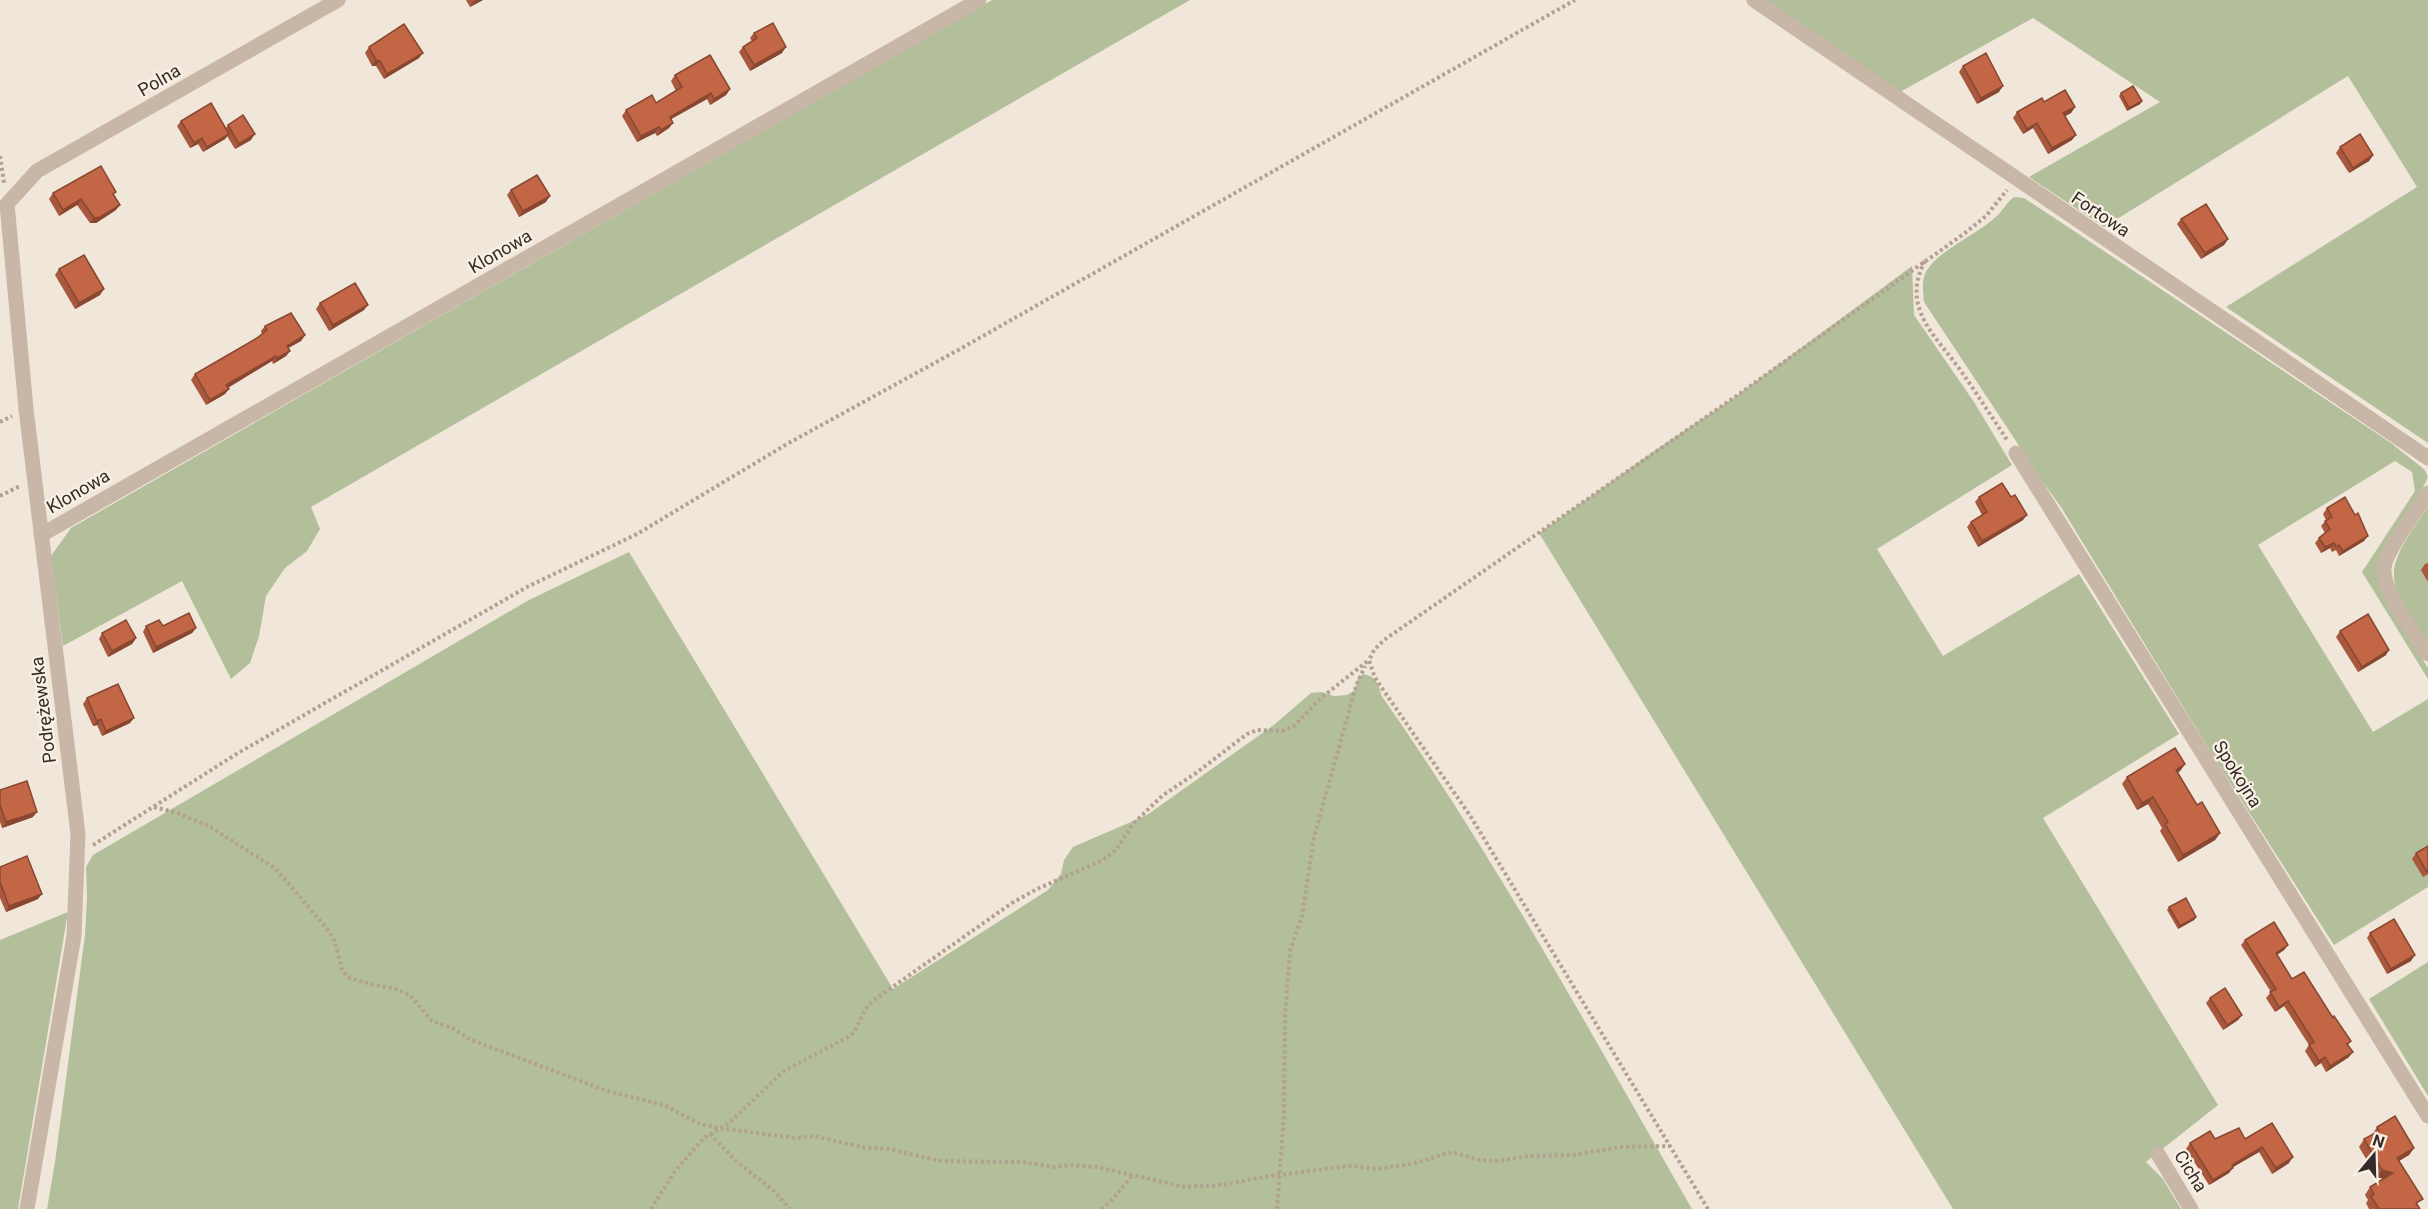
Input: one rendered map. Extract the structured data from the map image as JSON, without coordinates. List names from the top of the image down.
{
  "streets": {
    "street": [
      "Polna",
      "Fortowa",
      "Klonowa",
      "Podrężewska",
      "Spokojna",
      "Cicha"
    ]
  },
  "crossings": [
    ["Polna", "Podrężewska"],
    ["Klonowa", "Podrężewska"]
  ],
  "north": "top"
}
